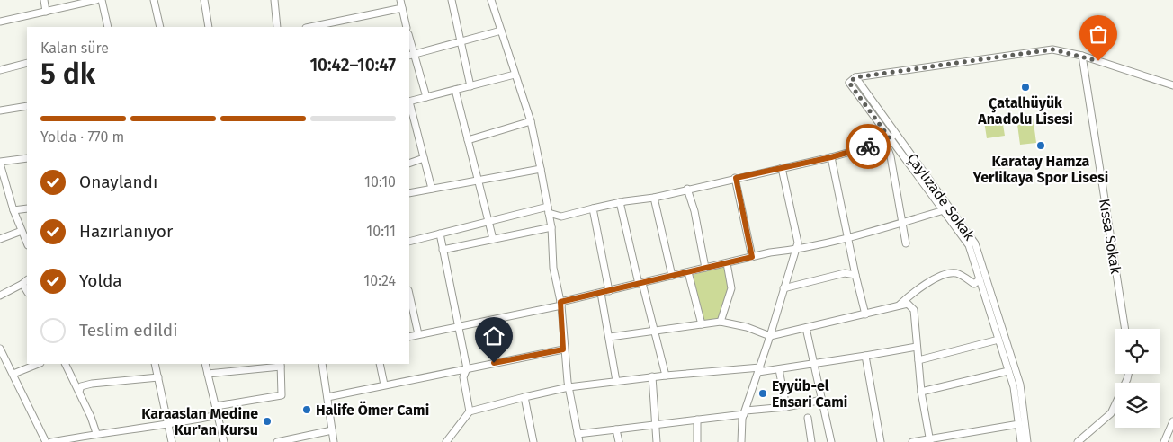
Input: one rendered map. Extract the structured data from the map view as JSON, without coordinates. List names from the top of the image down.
{
  "streets": {
    "street": ["Çaylızade Sokak", "Kıssa Sokak"]
  },
  "places": [
    "Çatalhüyük Anadolu Lisesi",
    "Karatay Hamza Yerlikaya Spor Lisesi",
    "Eyyüb-el Ensari Cami",
    "Halife Ömer Cami",
    "Karaaslan Medine Kur'an Kursu"
  ],
  "page": {
    "heading": ["5 dk", "Kalan süre", "10:42–10:47"],
    "bar": "Yolda · 770 m",
    "list": [
      ["Onaylandı", "10:10"],
      ["Hazırlanıyor", "10:11"],
      ["Yolda", "10:24"],
      "Teslim edildi"
    ]
  }
}
